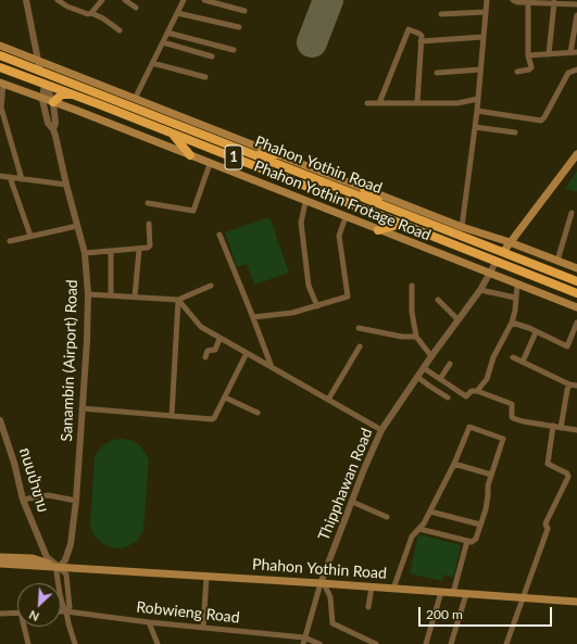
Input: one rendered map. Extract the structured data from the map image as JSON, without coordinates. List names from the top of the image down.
{
  "streets": {
    "highway": ["1", "Phahon Yothin Road"],
    "main road": ["Phahon Yothin Frotage Road"],
    "street": [
      "Sanambin (Airport) Road",
      "ถนนป่าขาม",
      "Thipphawan Road",
      "Robwieng Road"
    ]
  },
  "crossings": [
    ["Phahon Yothin Road", "Sanambin (Airport) Road"],
    ["Phahon Yothin Road", "ถนนป่าขาม"],
    ["Phahon Yothin Road", "Thipphawan Road"],
    ["Phahon Yothin Frotage Road", "Sanambin (Airport) Road"],
    ["Phahon Yothin Frotage Road", "Thipphawan Road"],
    ["Sanambin (Airport) Road", "ถนนป่าขาม"],
    ["Thipphawan Road", "Robwieng Road"]
  ],
  "scale_bar": "200 m",
  "north": "bottom left"
}
